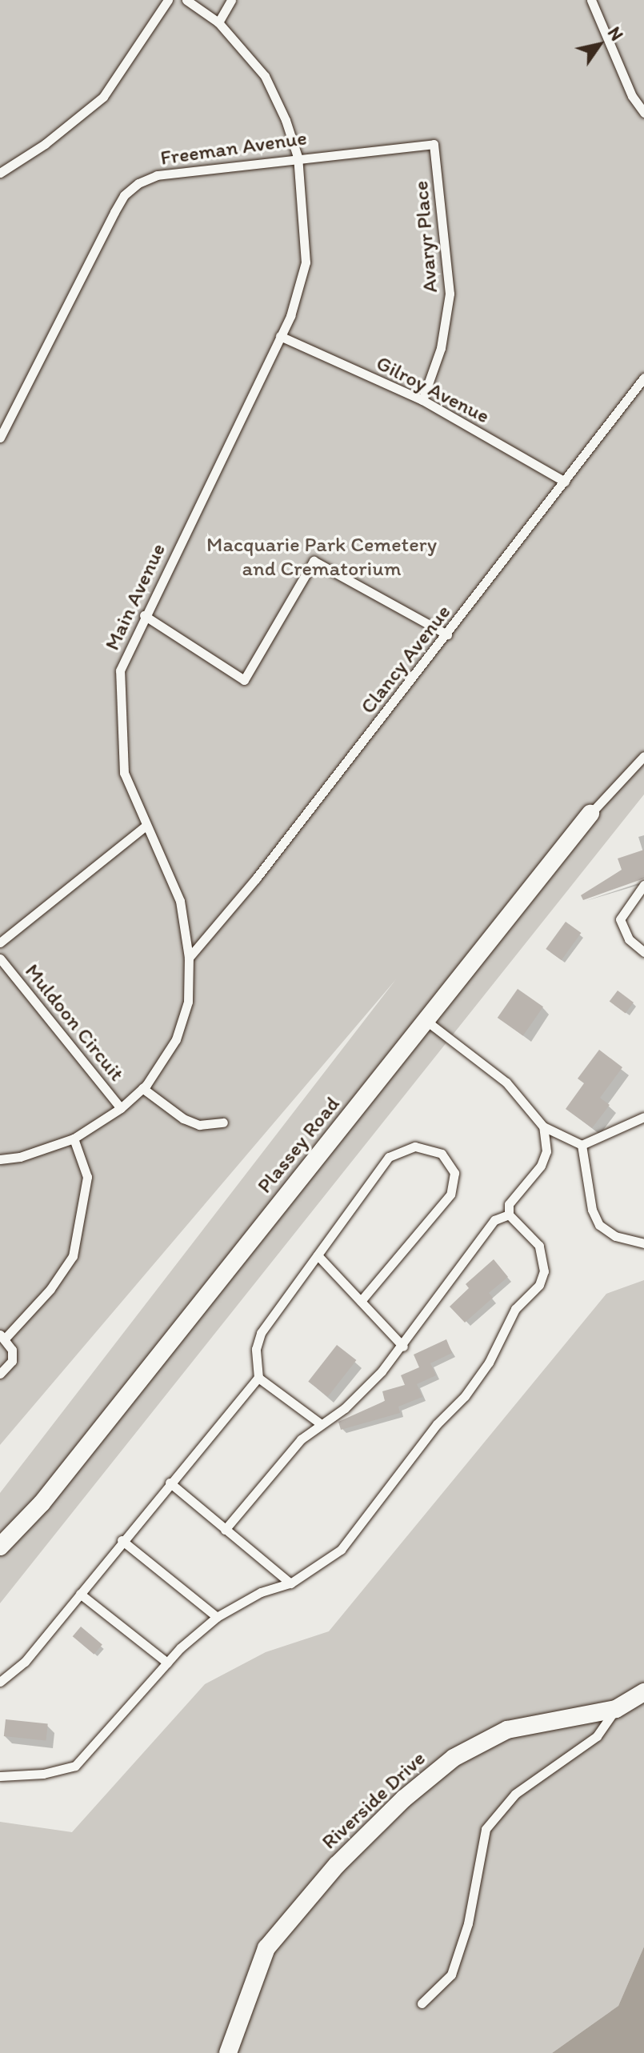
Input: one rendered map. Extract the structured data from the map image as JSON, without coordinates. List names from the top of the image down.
{
  "streets": {
    "street": ["Plassey Road", "Riverside Drive"],
    "lane": [
      "Freeman Avenue",
      "Avaryr Place",
      "Gilroy Avenue",
      "Main Avenue",
      "Clancy Avenue",
      "Muldoon Circuit"
    ]
  },
  "crossings": [
    ["Freeman Avenue", "Avaryr Place"],
    ["Freeman Avenue", "Main Avenue"],
    ["Avaryr Place", "Gilroy Avenue"],
    ["Gilroy Avenue", "Main Avenue"],
    ["Gilroy Avenue", "Clancy Avenue"],
    ["Main Avenue", "Clancy Avenue"],
    ["Main Avenue", "Muldoon Circuit"]
  ],
  "parks": ["Macquarie Park Cemetery and Crematorium"],
  "north": "top right"
}
